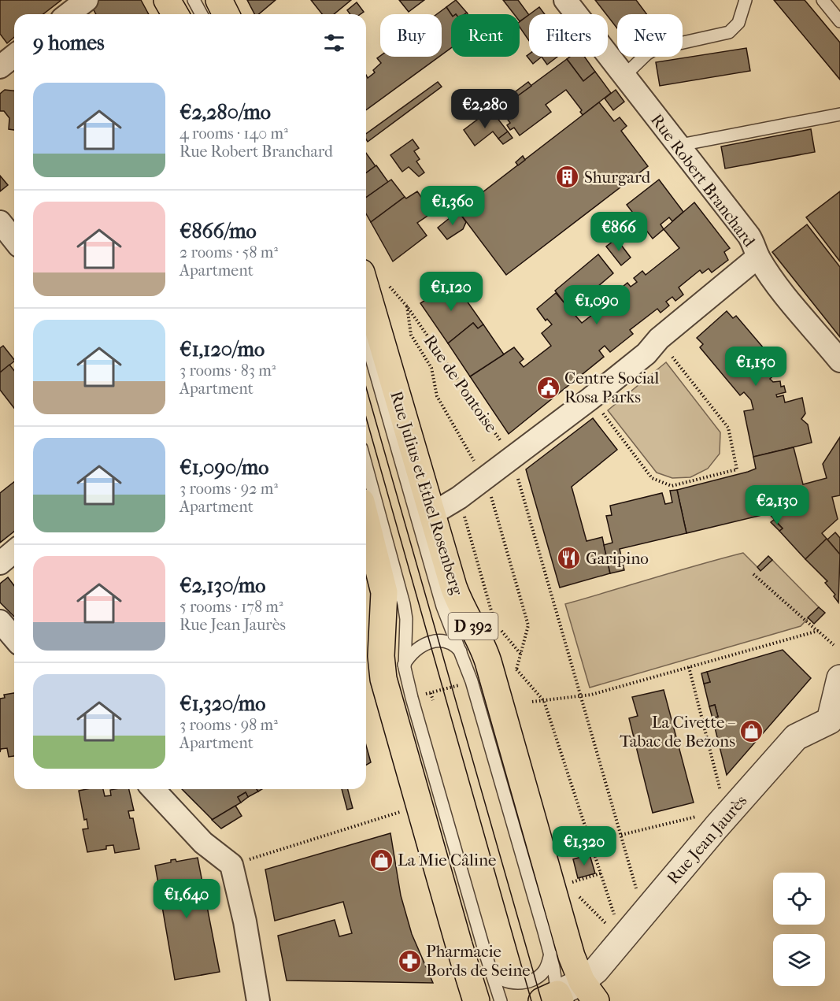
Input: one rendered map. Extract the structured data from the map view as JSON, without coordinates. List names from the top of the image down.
{
  "streets": {
    "main road": ["Rue Julius et Ethel Rosenberg", "D 392"],
    "street": ["Rue Robert Branchard", "Rue Jean Jaurès"],
    "path": ["Rue de Pontoise"]
  },
  "crossings": [
    ["Rue Julius et Ethel Rosenberg", "Rue Jean Jaurès"]
  ],
  "places": {
    "building": ["Shurgard"],
    "public building": ["Centre Social Rosa Parks"],
    "restaurant": ["Garipino"],
    "shop": ["La Civette – Tabac de Bezons", "La Mie Câline"],
    "pharmacy": ["Pharmacie Bords de Seine"]
  },
  "page": {
    "chip": [
      "Buy",
      "Rent",
      "Filters",
      "New"
    ],
    "heading": "9 homes",
    "list": [
      {
        "name": "€2,280/mo",
        "note": "4 rooms · 140 m² · Rue Robert Branchard"
      },
      {
        "name": "€866/mo",
        "note": "2 rooms · 58 m² · Apartment"
      },
      {
        "name": "€1,120/mo",
        "note": "3 rooms · 83 m² · Apartment"
      },
      {
        "name": "€1,090/mo",
        "note": "3 rooms · 92 m² · Apartment"
      },
      {
        "name": "€2,130/mo",
        "note": "5 rooms · 178 m² · Rue Jean Jaurès"
      },
      {
        "name": "€1,320/mo",
        "note": "3 rooms · 98 m² · Apartment"
      }
    ],
    "price": [
      "€2,280",
      "€1,360",
      "€866",
      "€1,120",
      "€1,090",
      "€1,150",
      "€2,130",
      "€1,320",
      "€1,640"
    ]
  }
}
